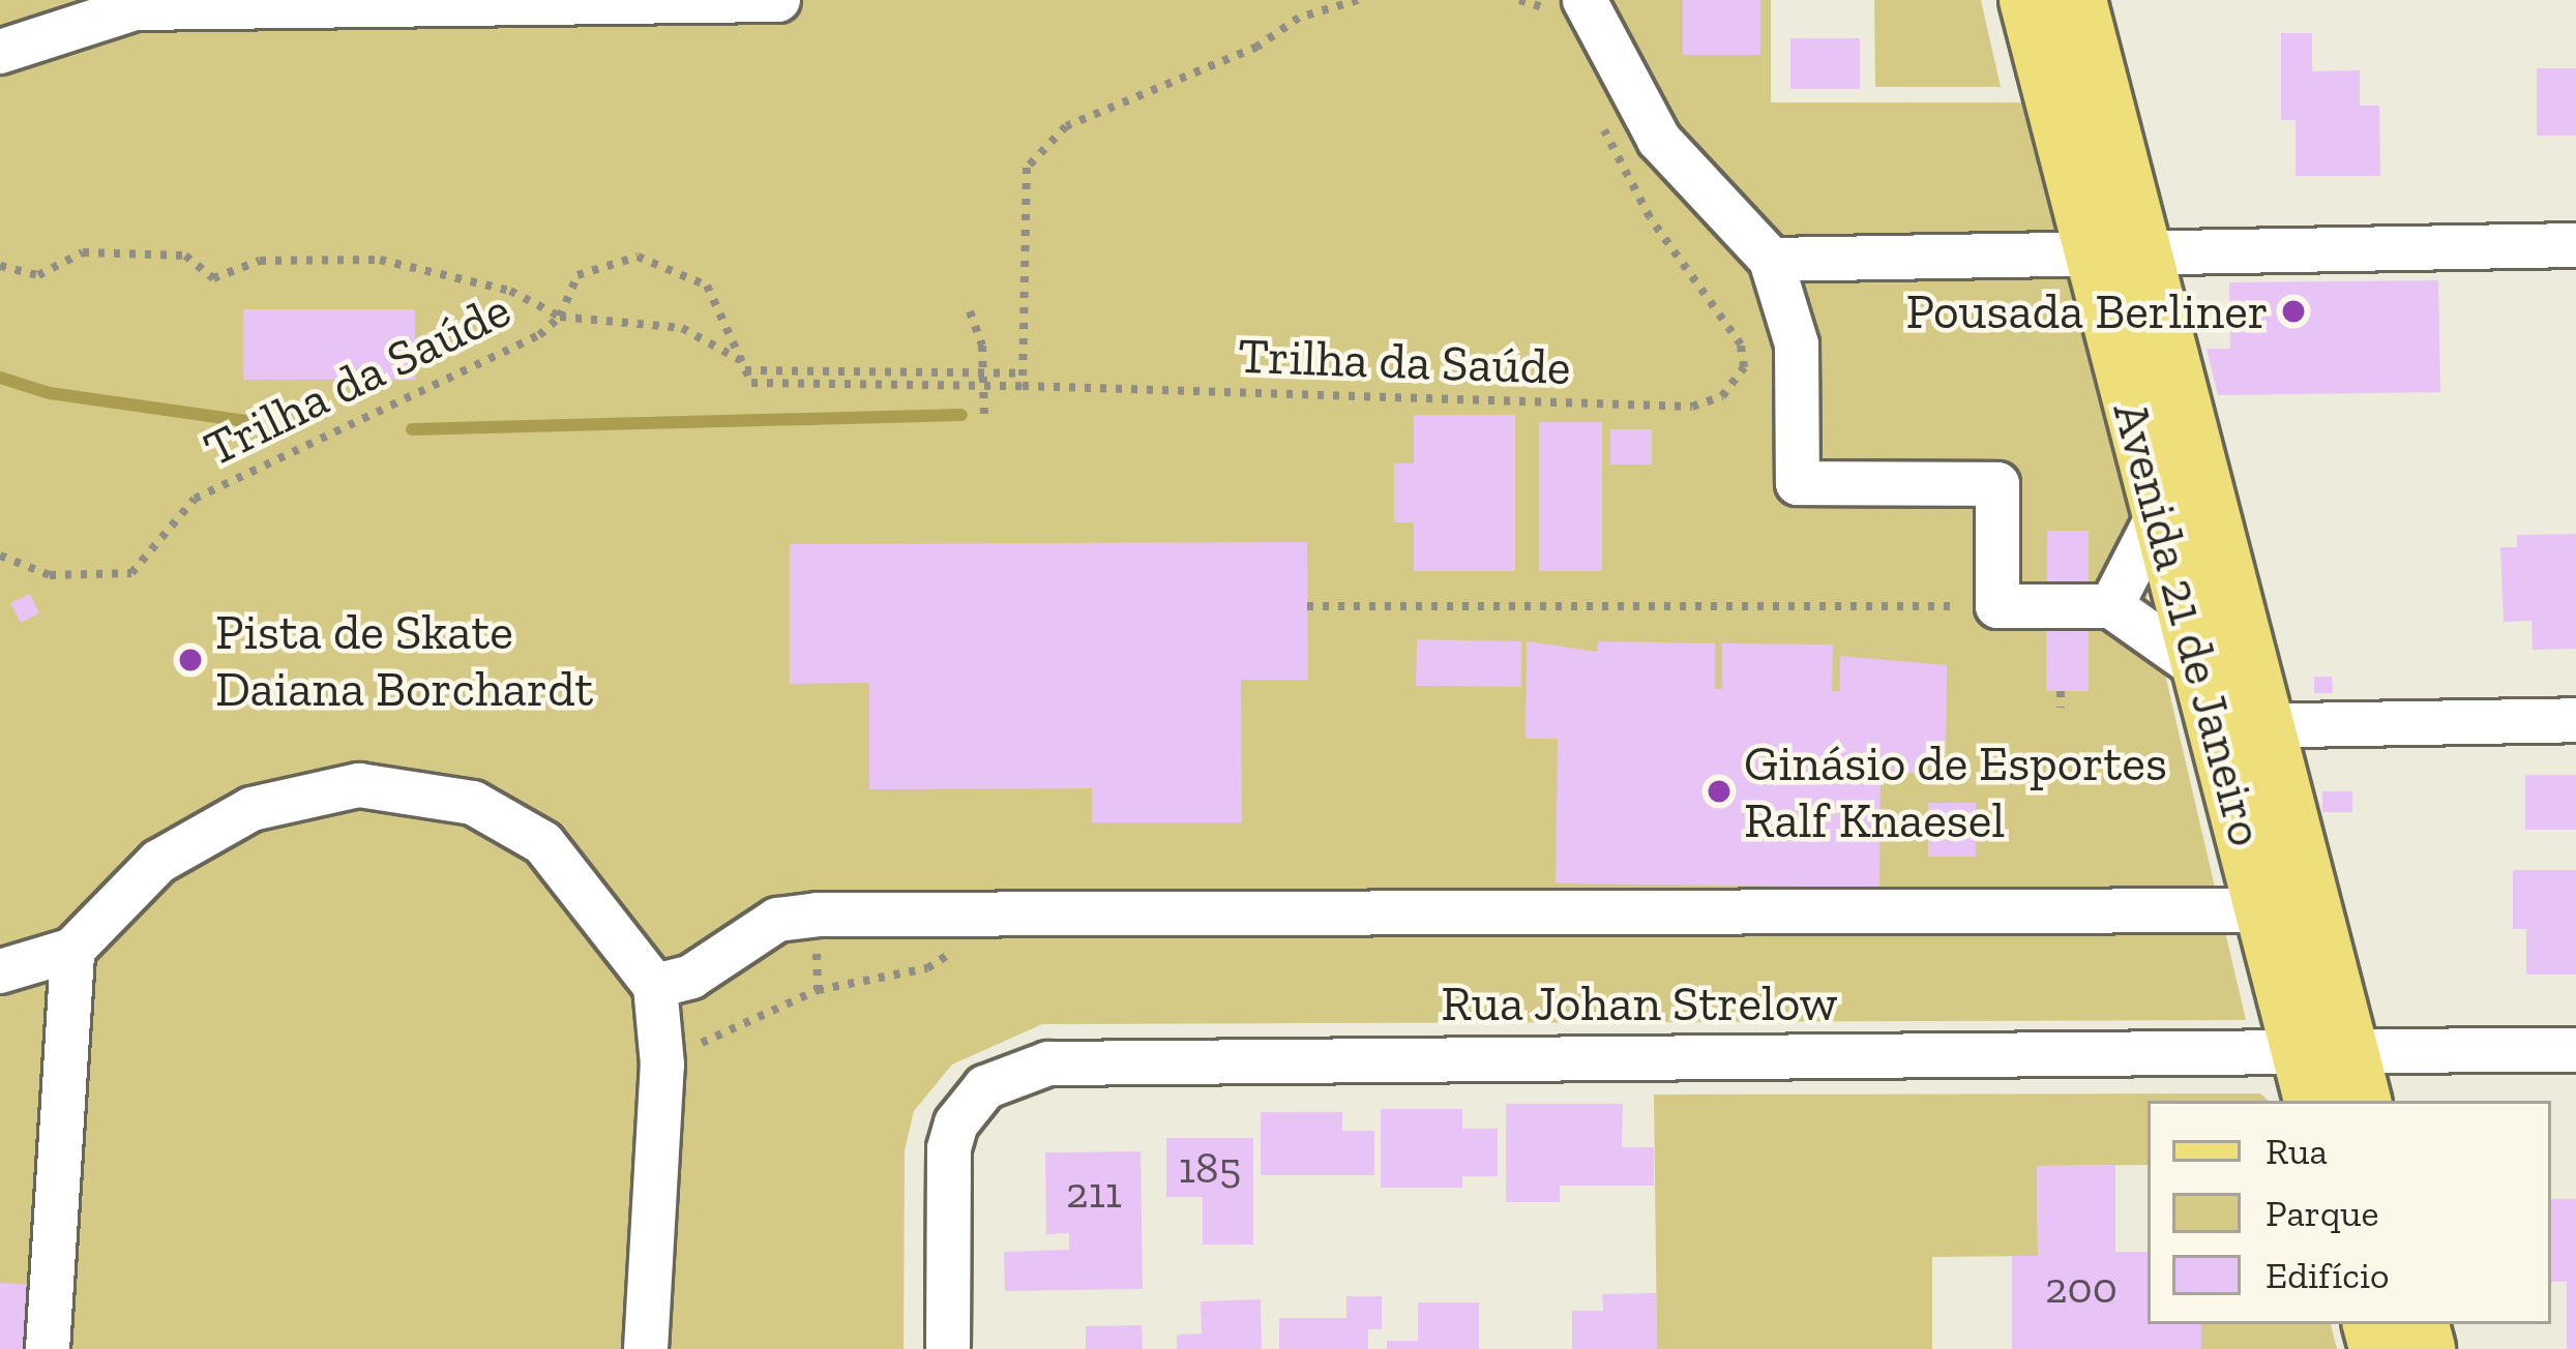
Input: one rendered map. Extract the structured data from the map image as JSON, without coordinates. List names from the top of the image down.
{
  "streets": {
    "main road": ["Avenida 21 de Janeiro"],
    "street": ["Rua Johan Strelow"],
    "path": ["Trilha da Saúde"]
  },
  "crossings": [
    ["Avenida 21 de Janeiro", "Rua Johan Strelow"]
  ],
  "places": ["Pousada Berliner", "Pista de Skate Daiana Borchardt", "Ginásio de Esportes Ralf Knaesel"],
  "house_numbers": ["185", "211", "200"],
  "legend": ["Rua", "Parque", "Edifício"]
}
